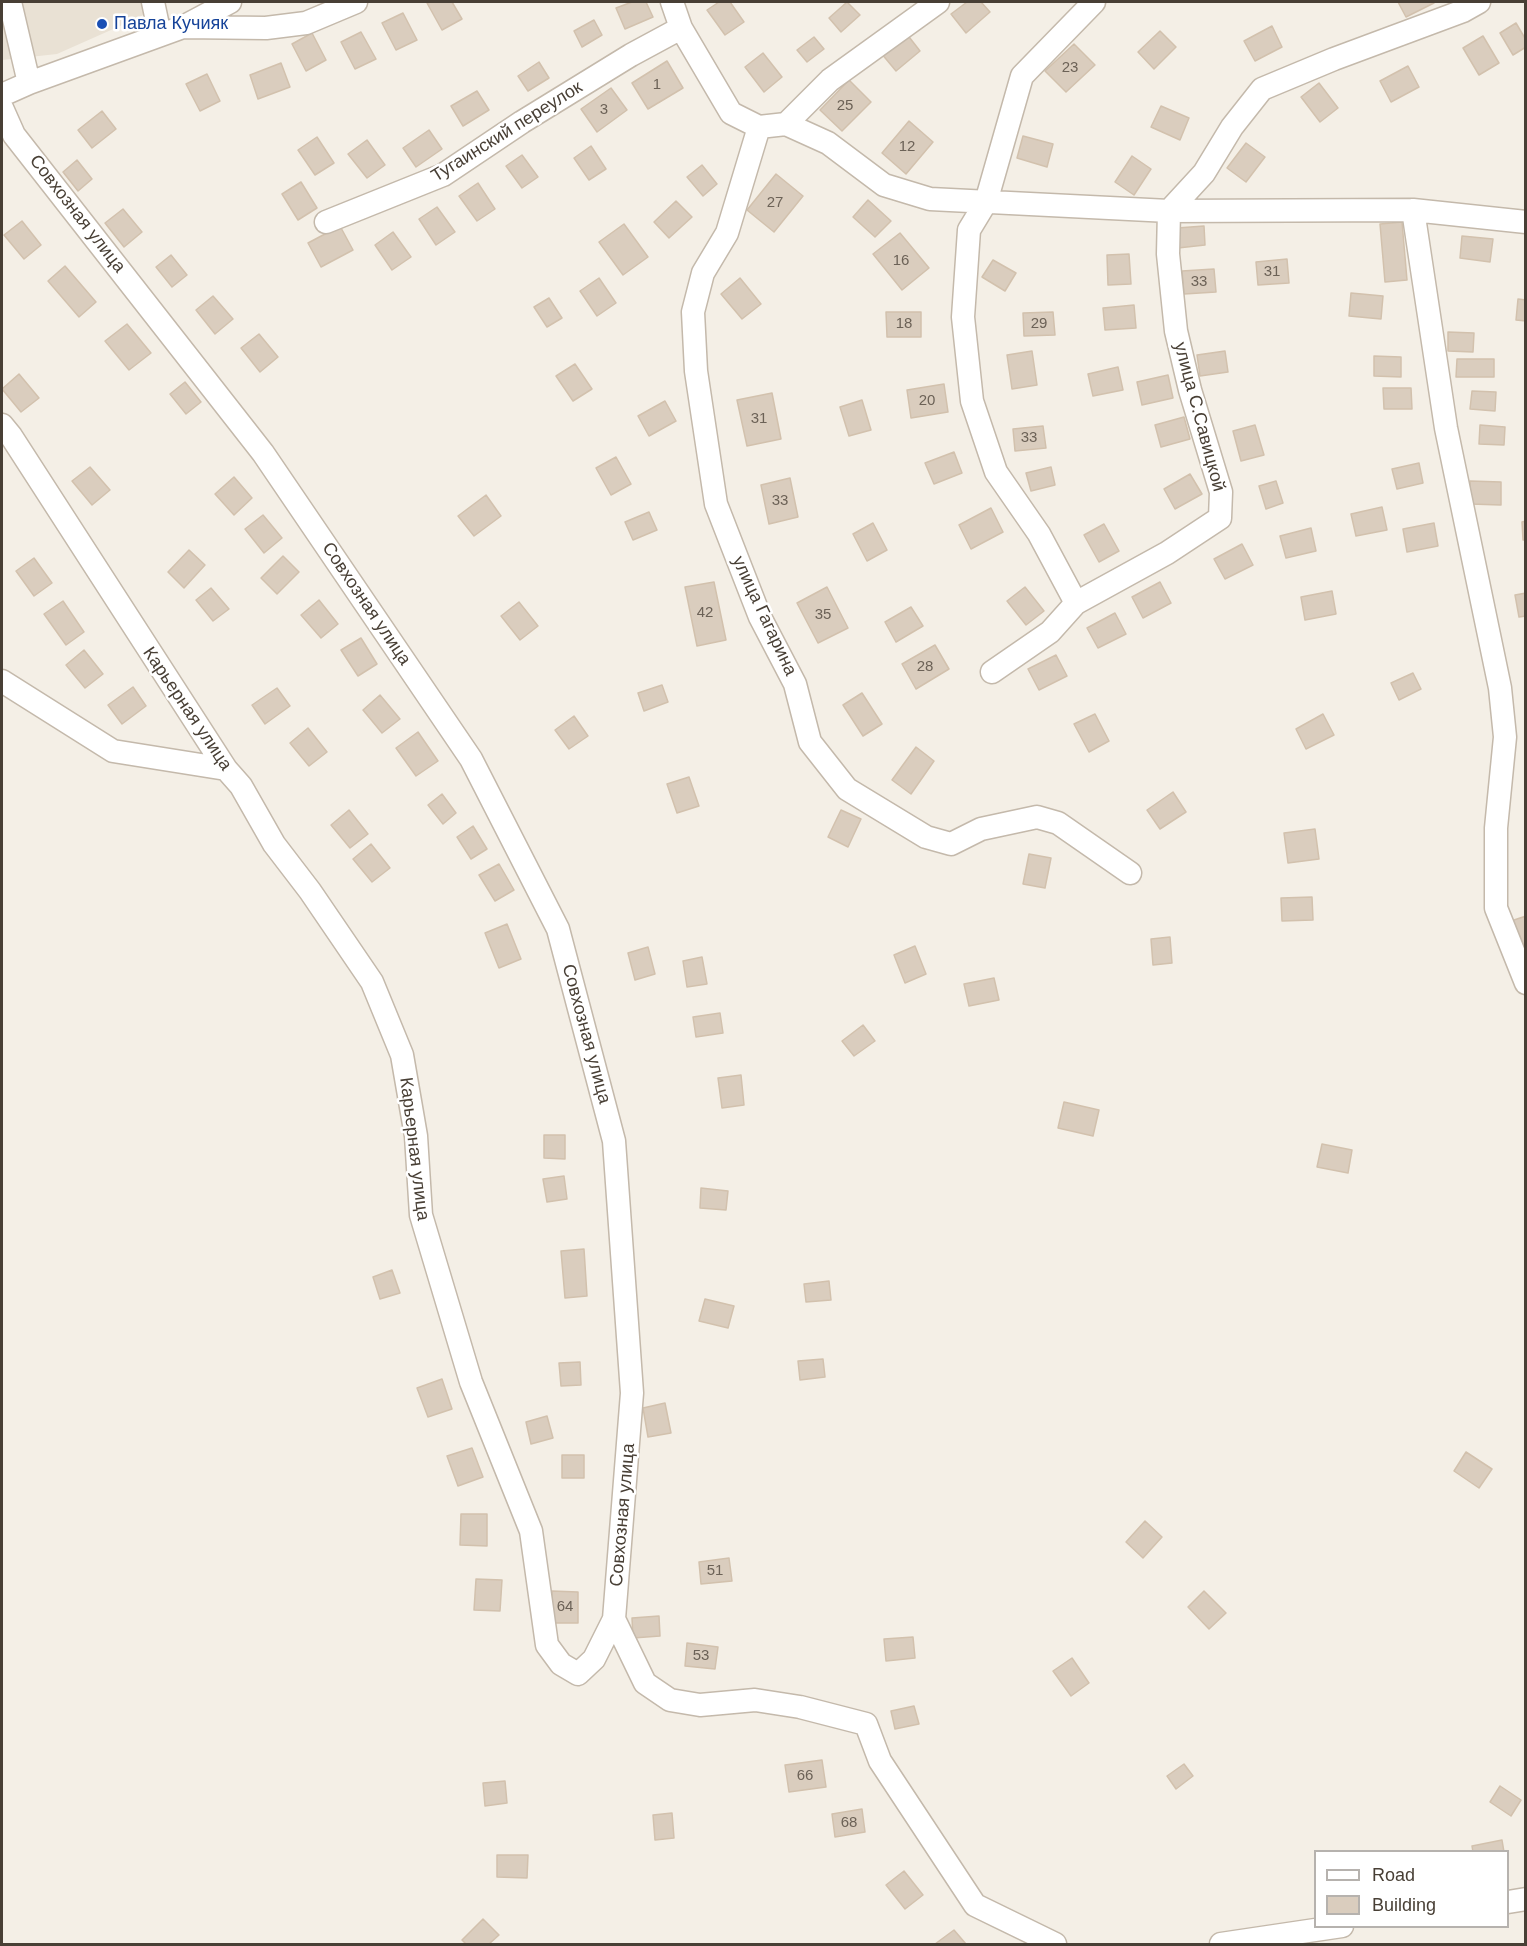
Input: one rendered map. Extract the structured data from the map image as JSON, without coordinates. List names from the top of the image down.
{
  "streets": {
    "street": [
      "Тугаинский переулок",
      "Совхозная улица",
      "улица С.Савицкой",
      "улица Гагарина",
      "Карьерная улица"
    ]
  },
  "crossings": [
    ["Совхозная улица", "Карьерная улица"]
  ],
  "places": ["Павла Кучияк"],
  "house_numbers": [
    "23",
    "1",
    "25",
    "3",
    "12",
    "27",
    "16",
    "31",
    "33",
    "18",
    "29",
    "20",
    "31",
    "33",
    "33",
    "42",
    "35",
    "28",
    "51",
    "64",
    "53",
    "66",
    "68"
  ],
  "legend": ["Road", "Building"]
}
